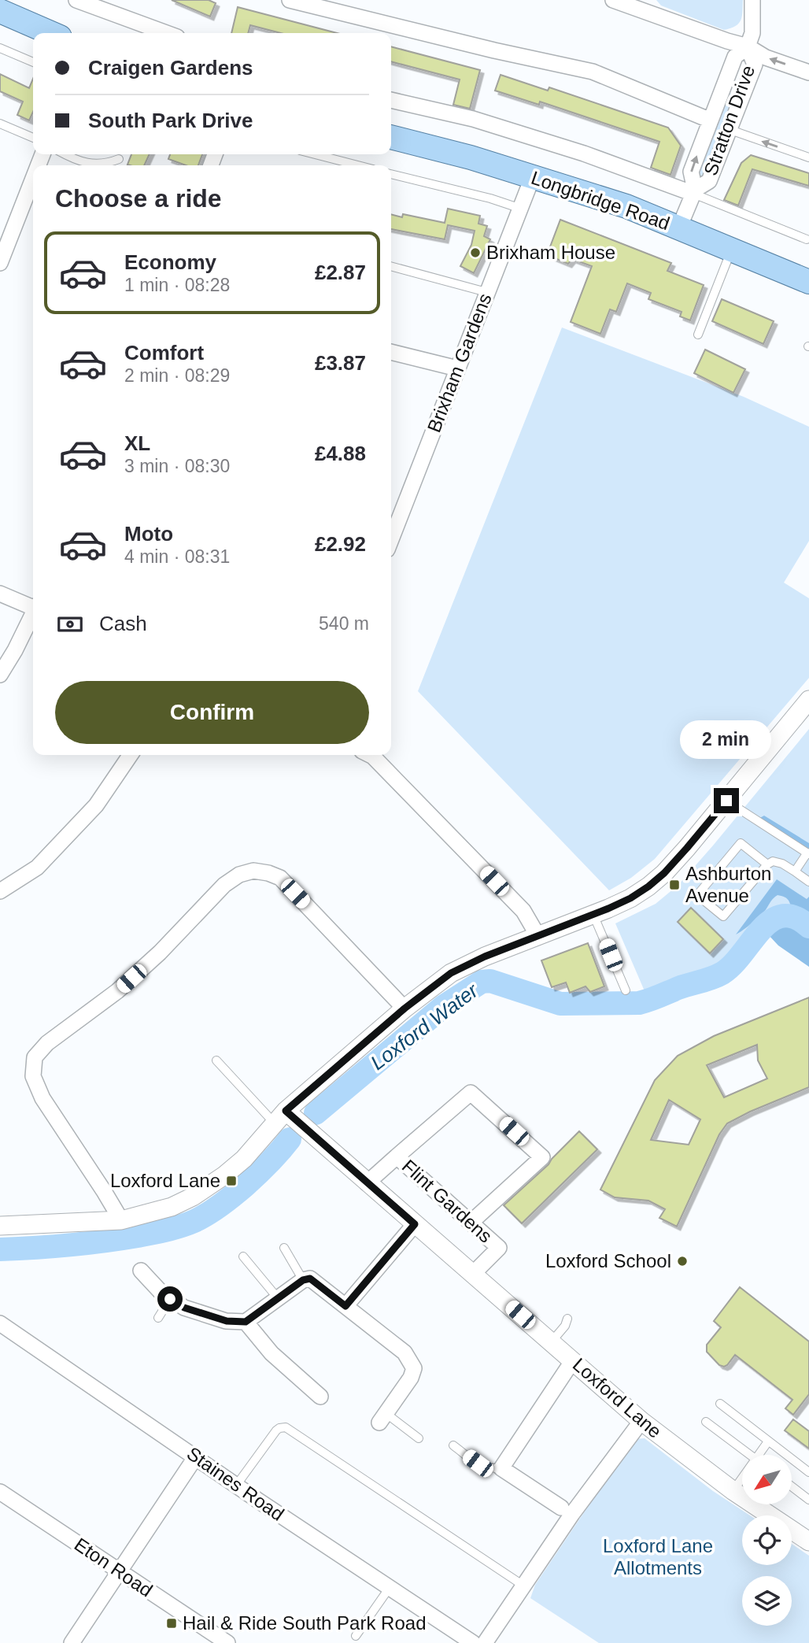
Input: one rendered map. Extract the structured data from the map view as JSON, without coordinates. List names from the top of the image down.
{
  "streets": {
    "main road": ["Longbridge Road"],
    "street": [
      "Stratton Drive",
      "Brixham Gardens",
      "Flint Gardens",
      "Loxford Lane",
      "Staines Road",
      "Eton Road"
    ]
  },
  "crossings": [
    ["Stratton Drive", "Longbridge Road"],
    ["Longbridge Road", "Brixham Gardens"],
    ["Flint Gardens", "Loxford Lane"]
  ],
  "water": ["Loxford Water"],
  "parks": ["Loxford Lane Allotments"],
  "places": {
    "other": ["Brixham House", "Loxford School"],
    "transit": ["Ashburton Avenue", "Loxford Lane", "Hail & Ride South Park Road"]
  },
  "north": "bottom left",
  "page": {
    "banner": ["Craigen Gardens", "South Park Drive"],
    "heading": "Choose a ride",
    "list": [
      {
        "name": "Economy",
        "note": "1 min · 08:28",
        "value": "£2.87"
      },
      {
        "name": "Comfort",
        "note": "2 min · 08:29",
        "value": "£3.87"
      },
      {
        "name": "XL",
        "note": "3 min · 08:30",
        "value": "£4.88"
      },
      {
        "name": "Moto",
        "note": "4 min · 08:31",
        "value": "£2.92"
      }
    ],
    "pay": ["Cash", "540 m"],
    "buttons": "Confirm",
    "bubble": "2 min"
  }
}
